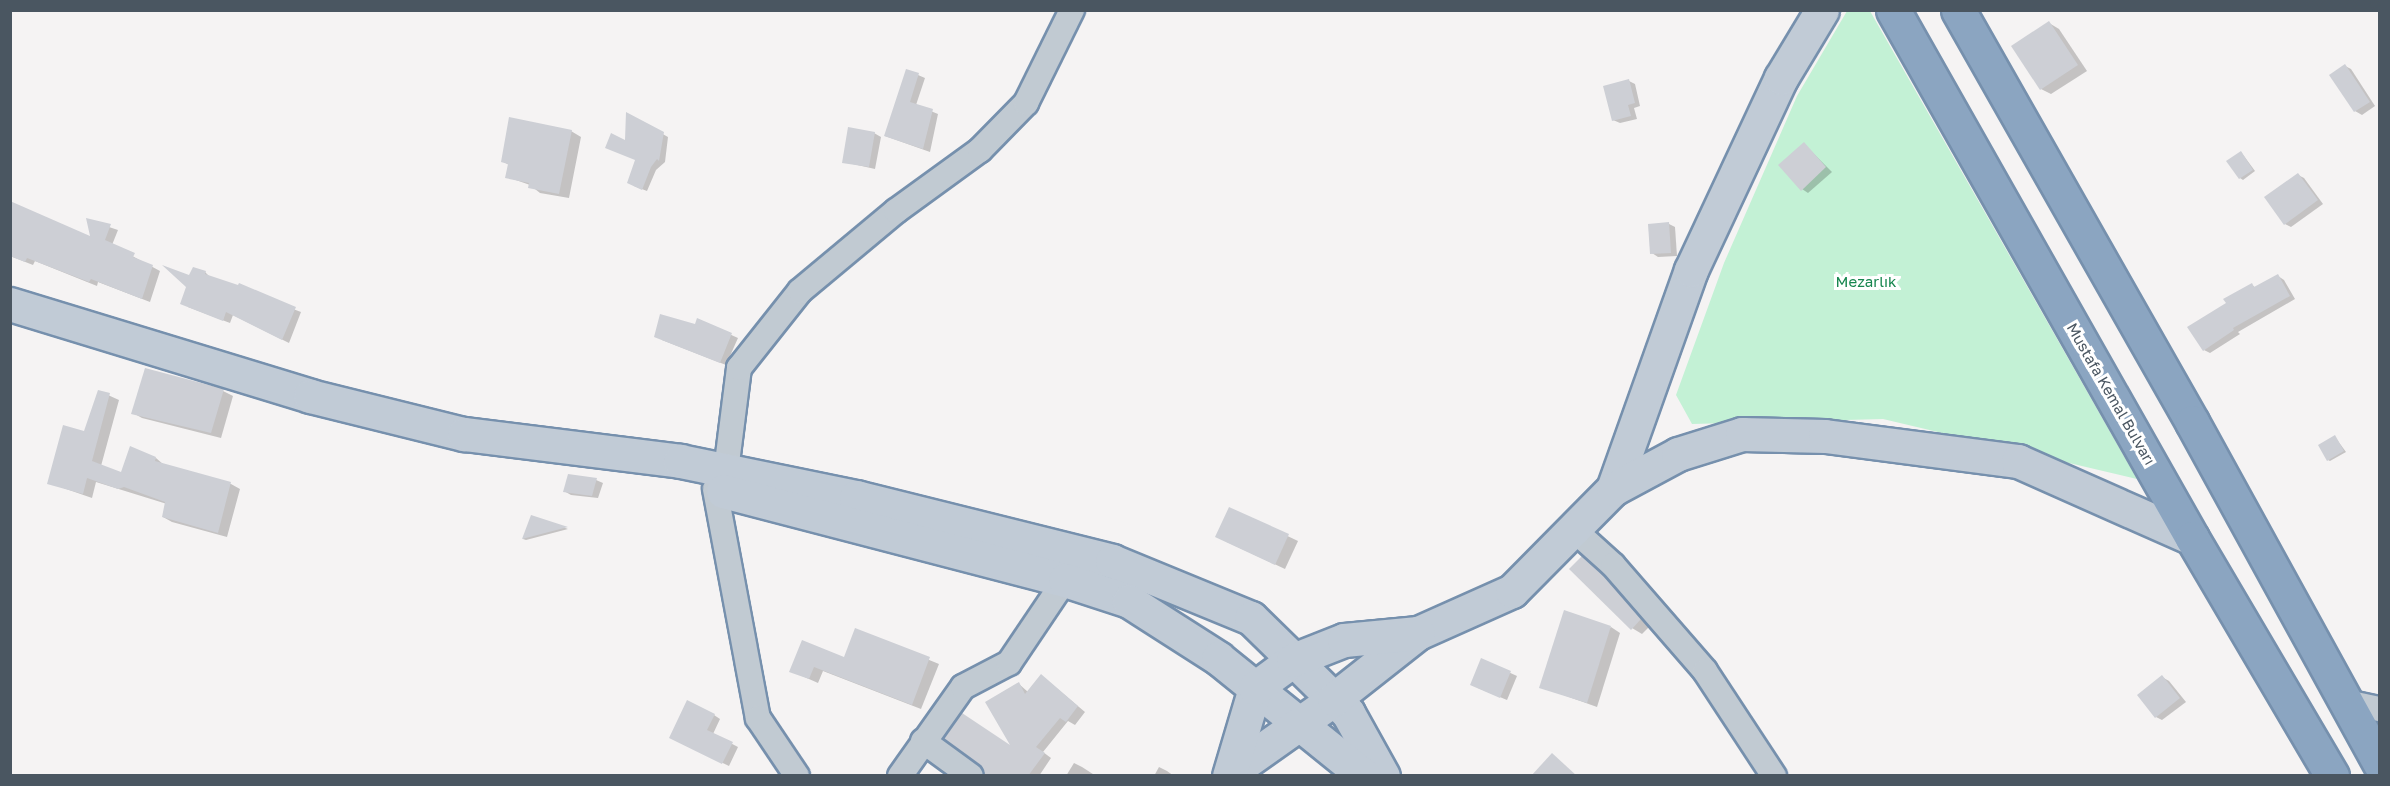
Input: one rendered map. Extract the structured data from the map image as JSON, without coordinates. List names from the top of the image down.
{
  "streets": {
    "highway": ["Mustafa Kemal Bulvarı"]
  },
  "parks": ["Mezarlık"]
}
